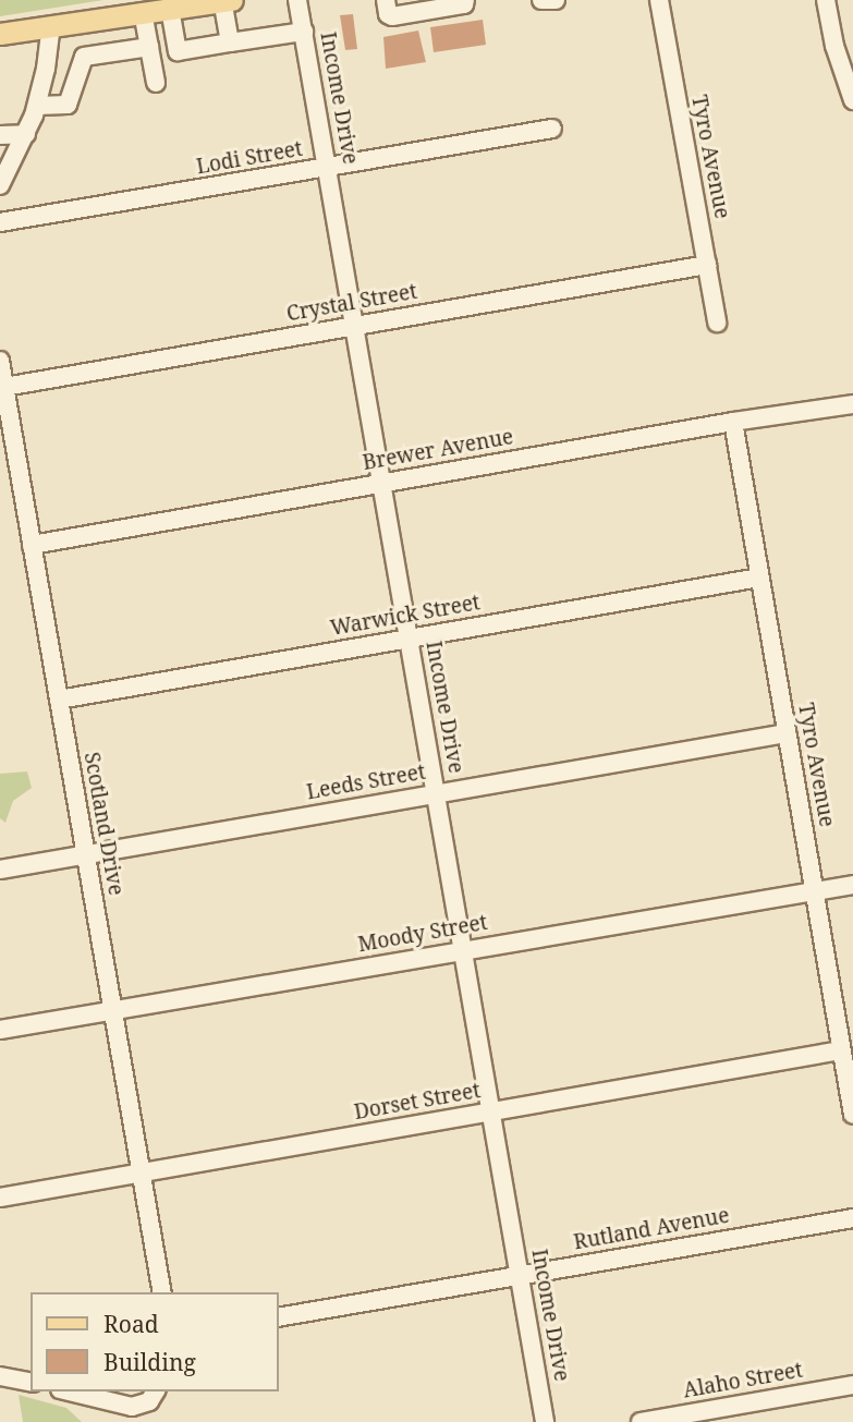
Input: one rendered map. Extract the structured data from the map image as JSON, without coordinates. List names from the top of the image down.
{
  "streets": {
    "street": [
      "Income Drive",
      "Tyro Avenue",
      "Lodi Street",
      "Crystal Street",
      "Brewer Avenue",
      "Warwick Street",
      "Leeds Street",
      "Scotland Drive",
      "Moody Street",
      "Dorset Street",
      "Rutland Avenue",
      "Alaho Street"
    ]
  },
  "crossings": [
    ["Income Drive", "Lodi Street"],
    ["Income Drive", "Crystal Street"],
    ["Income Drive", "Brewer Avenue"],
    ["Income Drive", "Warwick Street"],
    ["Income Drive", "Leeds Street"],
    ["Income Drive", "Moody Street"],
    ["Income Drive", "Dorset Street"],
    ["Income Drive", "Rutland Avenue"],
    ["Tyro Avenue", "Crystal Street"],
    ["Tyro Avenue", "Brewer Avenue"],
    ["Tyro Avenue", "Warwick Street"],
    ["Tyro Avenue", "Leeds Street"],
    ["Tyro Avenue", "Moody Street"],
    ["Tyro Avenue", "Dorset Street"],
    ["Crystal Street", "Scotland Drive"],
    ["Brewer Avenue", "Scotland Drive"],
    ["Warwick Street", "Scotland Drive"],
    ["Leeds Street", "Scotland Drive"],
    ["Scotland Drive", "Moody Street"],
    ["Scotland Drive", "Dorset Street"]
  ],
  "legend": ["Road", "Building"]
}
